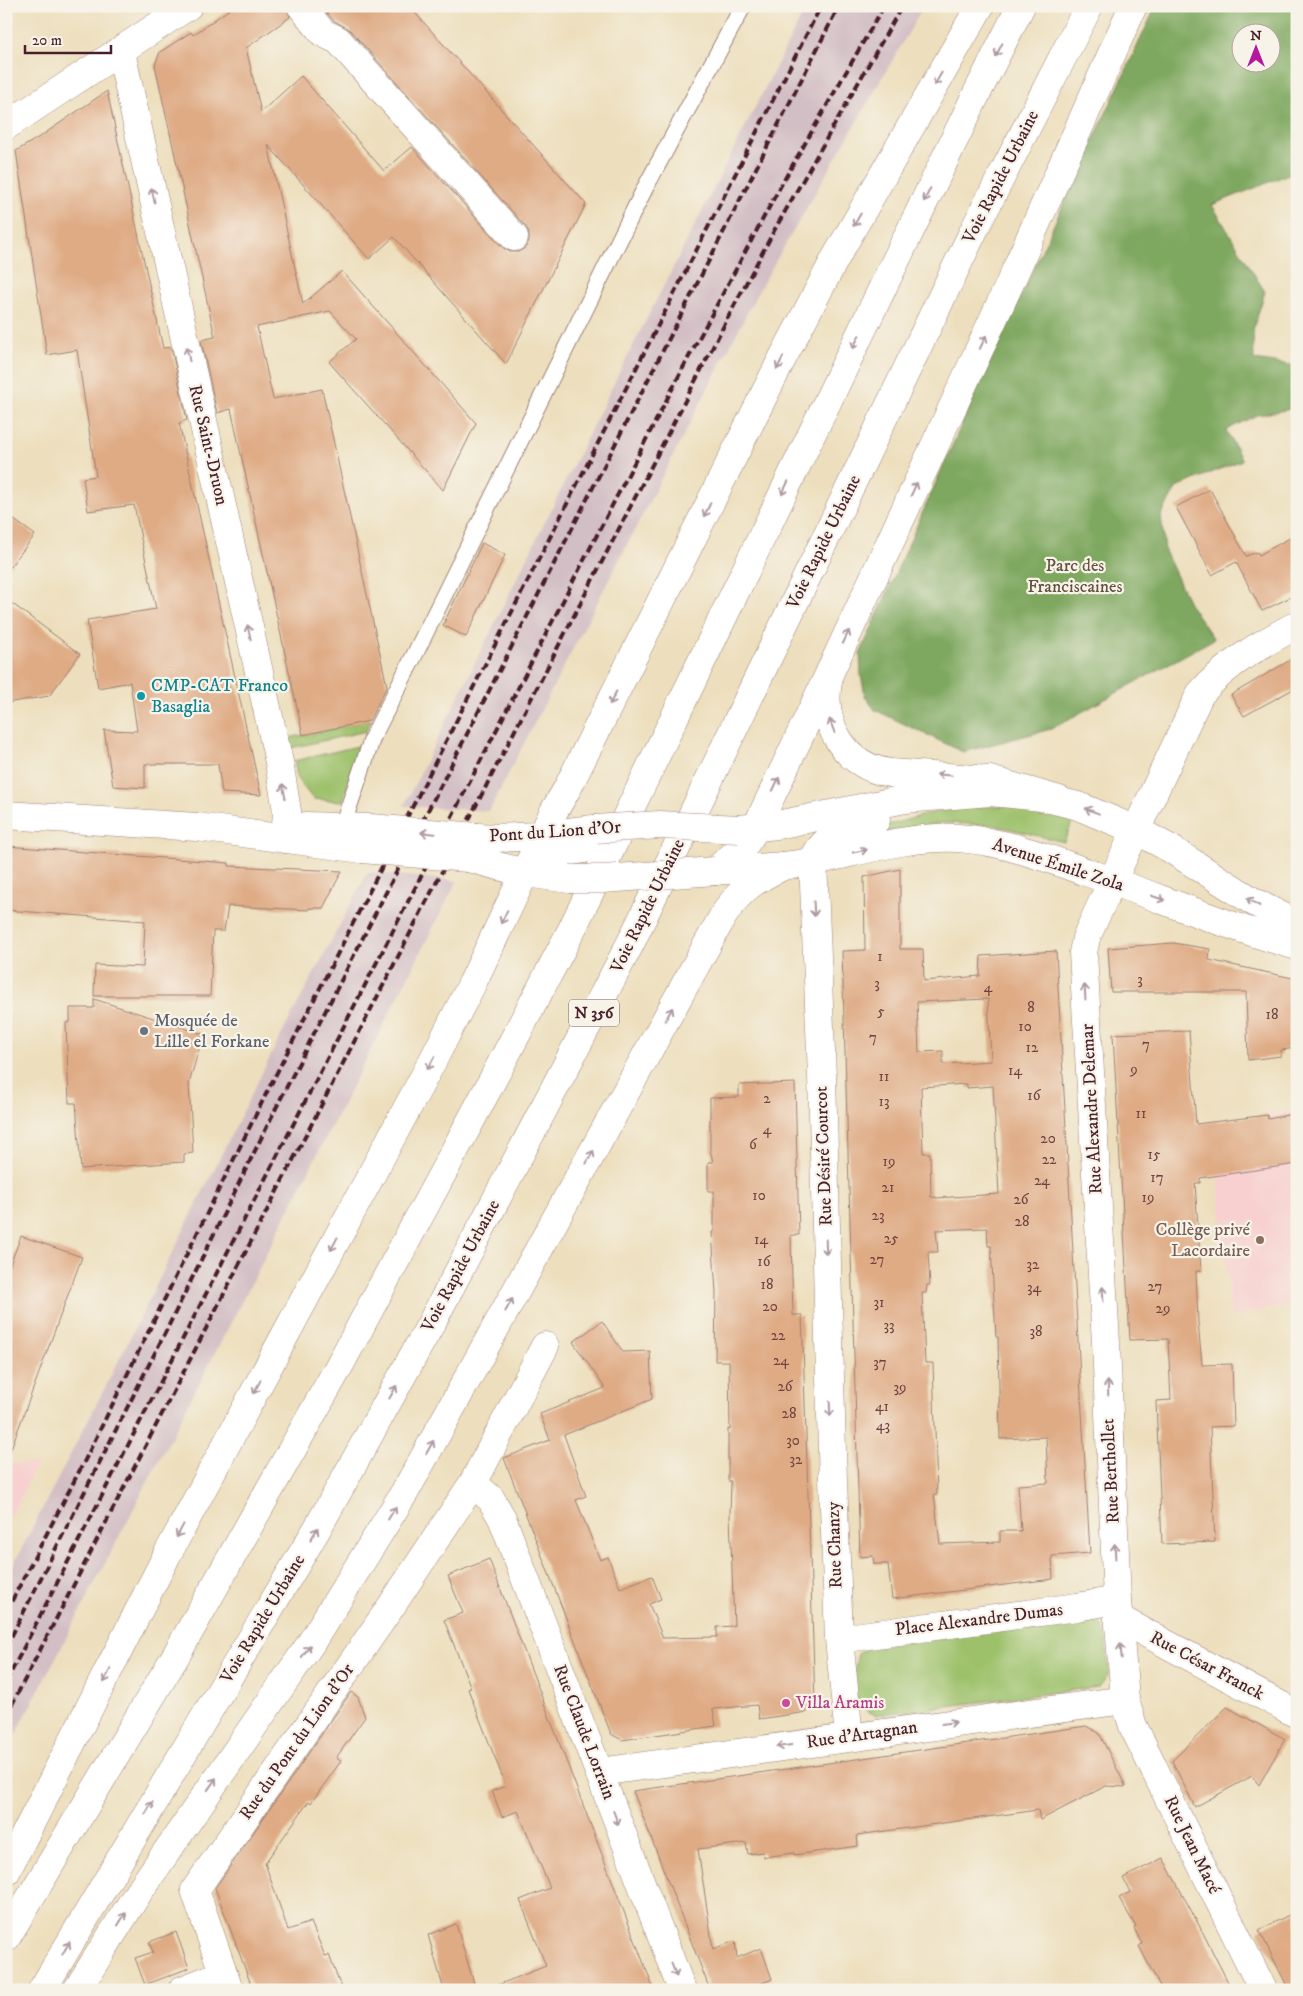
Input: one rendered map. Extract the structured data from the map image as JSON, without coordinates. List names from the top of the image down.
{
  "streets": {
    "main road": [
      "Voie Rapide Urbaine",
      "Rue Saint-Druon",
      "Pont du Lion d'Or",
      "Avenue Émile Zola",
      "N 356",
      "Rue Alexandre Delemar",
      "Rue Désiré Courcot",
      "Rue Berthollet",
      "Rue Chanzy",
      "Place Alexandre Dumas",
      "Rue César Franck",
      "Rue Claude Lorrain",
      "Rue d'Artagnan",
      "Rue du Pont du Lion d'Or",
      "Rue Jean Macé"
    ]
  },
  "crossings": [
    ["Pont du Lion d'Or", "Avenue Émile Zola"],
    ["Avenue Émile Zola", "Rue Alexandre Delemar"],
    ["Avenue Émile Zola", "Rue Désiré Courcot"],
    ["Rue Alexandre Delemar", "Rue Berthollet"],
    ["Rue Désiré Courcot", "Rue Chanzy"],
    ["Rue Berthollet", "Place Alexandre Dumas"],
    ["Rue Berthollet", "Rue César Franck"],
    ["Rue Chanzy", "Place Alexandre Dumas"],
    ["Place Alexandre Dumas", "Rue César Franck"],
    ["Rue Claude Lorrain", "Rue d'Artagnan"],
    ["Rue Claude Lorrain", "Rue du Pont du Lion d'Or"],
    ["Rue d'Artagnan", "Rue Jean Macé"]
  ],
  "one_way": [
    "Rue Saint-Druon",
    "Rue Alexandre Delemar",
    "Rue Désiré Courcot",
    "Rue Berthollet",
    "Rue Claude Lorrain"
  ],
  "parks": ["Parc des Franciscaines"],
  "places": [
    "CMP-CAT Franco Basaglia",
    "Mosquée de Lille el Forkane",
    "Collège privé Lacordaire",
    "Villa Aramis"
  ],
  "house_numbers": [
    "1",
    "3",
    "3",
    "4",
    "8",
    "5",
    "18",
    "10",
    "7",
    "7",
    "12",
    "9",
    "14",
    "11",
    "16",
    "2",
    "13",
    "11",
    "4",
    "20",
    "6",
    "15",
    "22",
    "19",
    "17",
    "24",
    "21",
    "10",
    "19",
    "26",
    "23",
    "28",
    "25",
    "14",
    "27",
    "16",
    "32",
    "18",
    "27",
    "34",
    "31",
    "20",
    "29",
    "33",
    "38",
    "22",
    "24",
    "37",
    "26",
    "39",
    "41",
    "28",
    "43",
    "30",
    "32"
  ],
  "scale_bar": "20 m",
  "north": "top"
}
